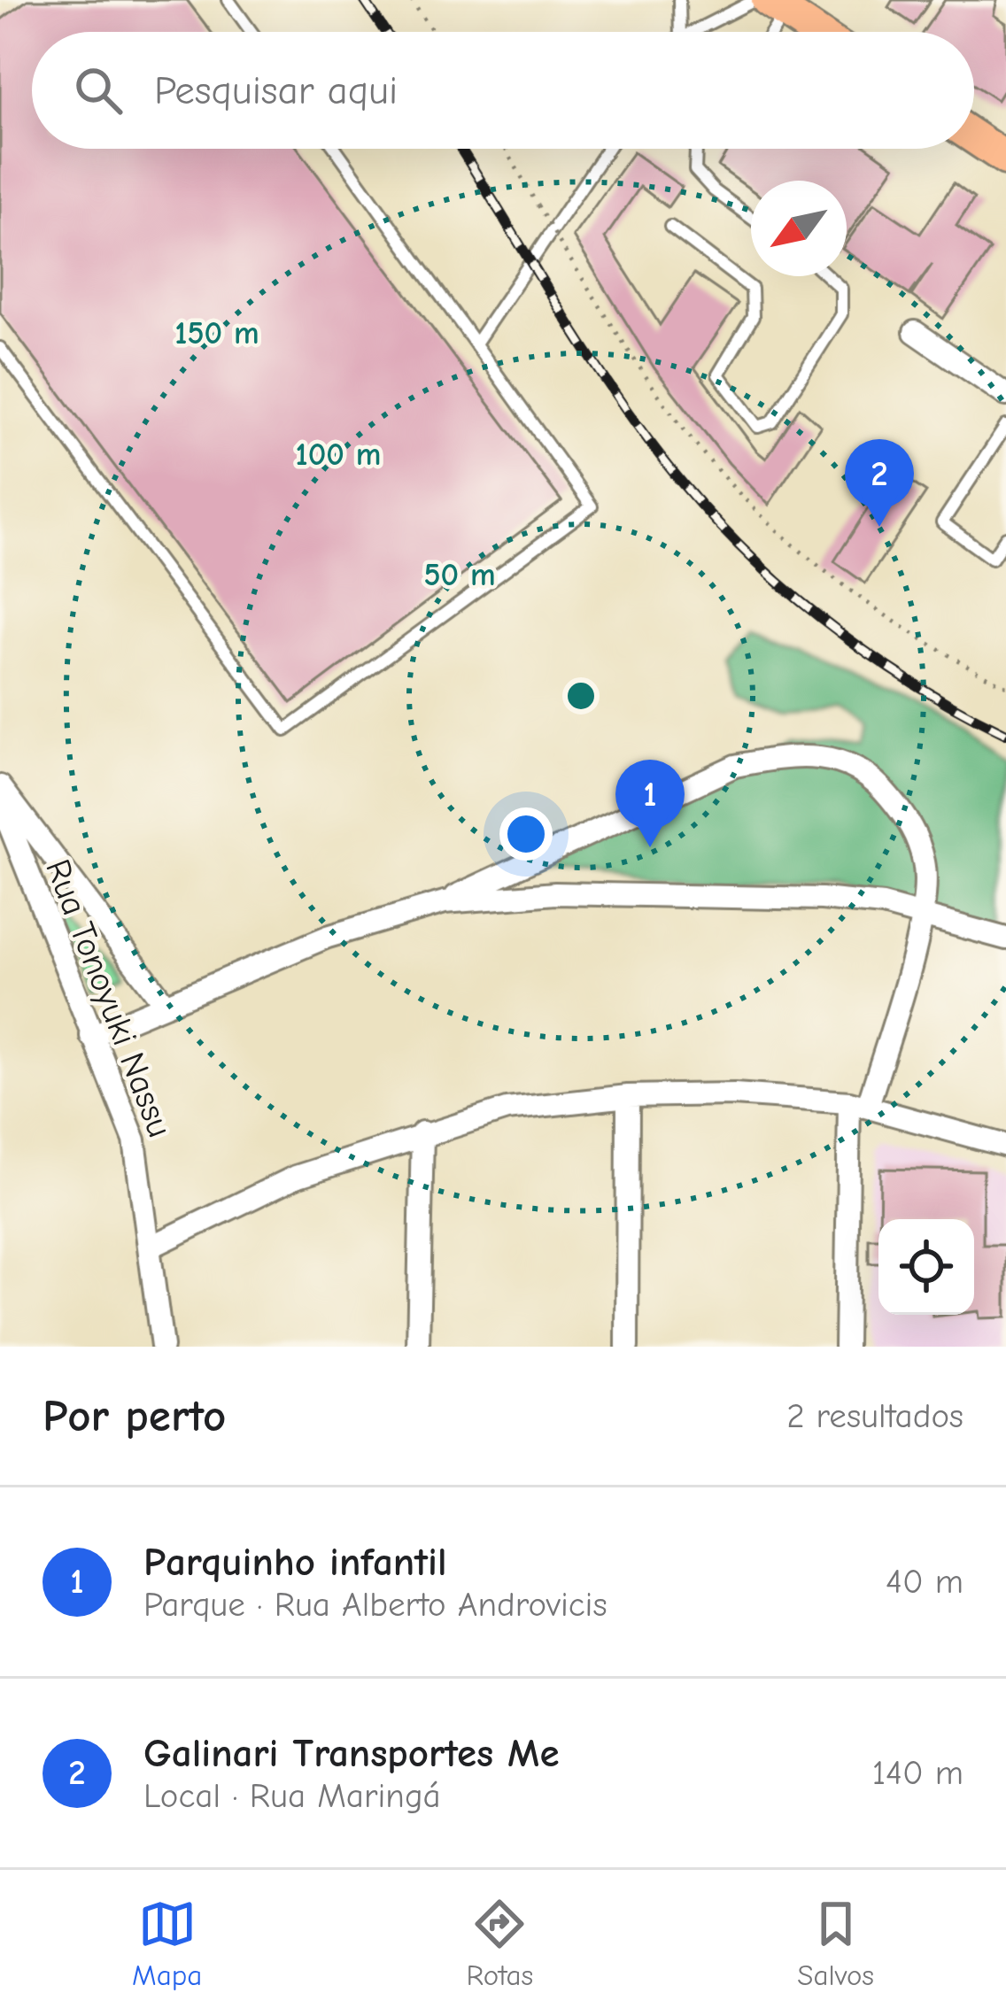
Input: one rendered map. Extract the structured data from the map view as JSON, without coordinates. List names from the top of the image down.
{
  "streets": {
    "street": ["Rua Tonoyuki Nassu"]
  },
  "north": "bottom left",
  "page": {
    "search": "Pesquisar aqui",
    "pins": ["2", "1"],
    "heading": ["Por perto", "2 resultados"],
    "list": [
      {
        "mark": "1",
        "name": "Parquinho infantil",
        "note": "Parque · Rua Alberto Androvicis",
        "value": "40 m"
      },
      {
        "mark": "2",
        "name": "Galinari Transportes Me",
        "note": "Local · Rua Maringá",
        "value": "140 m"
      }
    ],
    "nav": ["Mapa", "Rotas", "Salvos"]
  },
  "rings": ["150 m", "100 m", "50 m"]
}
